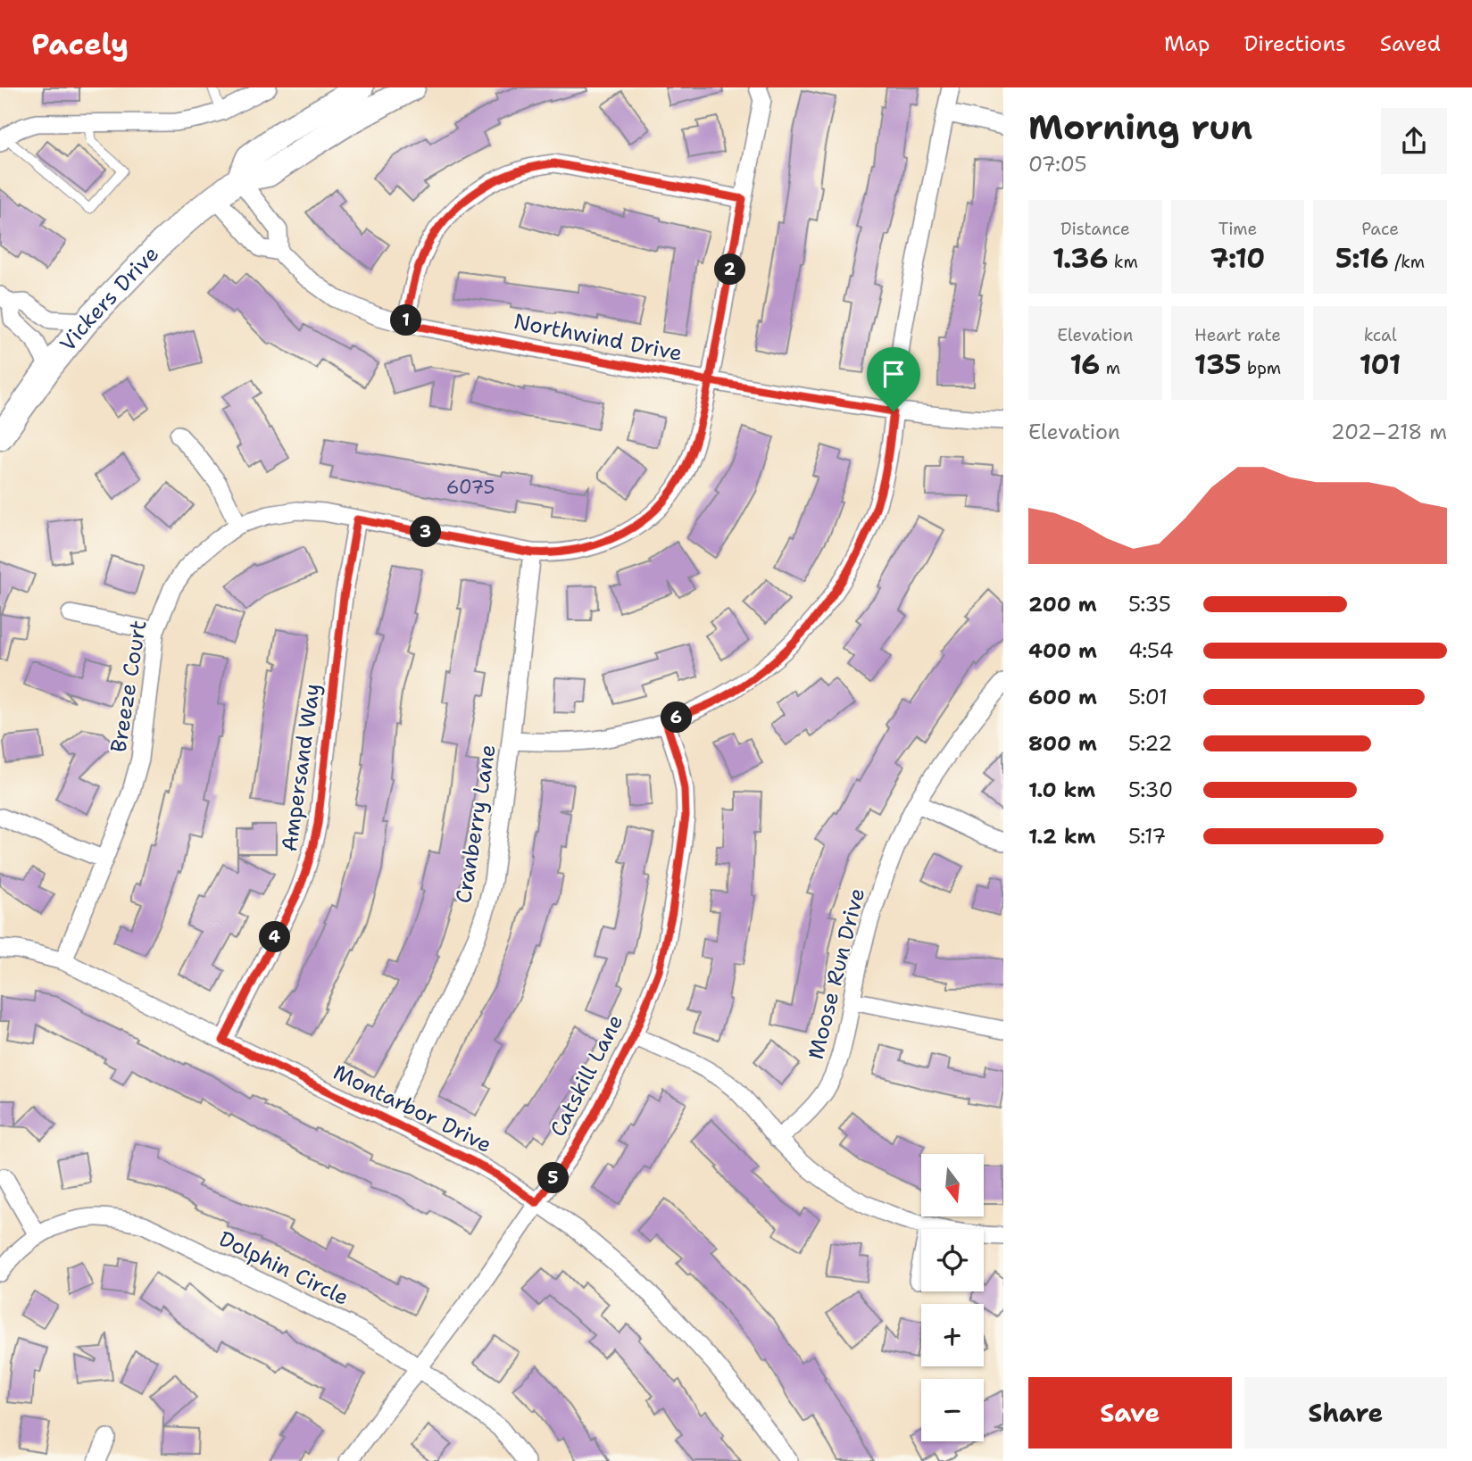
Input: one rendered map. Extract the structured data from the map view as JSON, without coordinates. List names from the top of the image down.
{
  "streets": {
    "main road": ["Vickers Drive"],
    "street": [
      "Northwind Drive",
      "Breeze Court",
      "Ampersand Way",
      "Cranberry Lane",
      "Moose Run Drive",
      "Catskill Lane",
      "Montarbor Drive",
      "Dolphin Circle"
    ]
  },
  "crossings": [
    ["Vickers Drive", "Northwind Drive"],
    ["Northwind Drive", "Breeze Court"],
    ["Breeze Court", "Ampersand Way"],
    ["Breeze Court", "Cranberry Lane"],
    ["Breeze Court", "Montarbor Drive"],
    ["Ampersand Way", "Montarbor Drive"],
    ["Cranberry Lane", "Montarbor Drive"],
    ["Catskill Lane", "Montarbor Drive"],
    ["Catskill Lane", "Dolphin Circle"]
  ],
  "house_numbers": ["6075"],
  "north": "bottom",
  "page": {
    "header": "Pacely",
    "nav": ["Map", "Directions", "Saved"],
    "heading": ["Morning run", "07:05"],
    "stats": [
      ["Distance", "1.36 km"],
      ["Time", "7:10"],
      ["Pace", "5:16 /km"],
      ["Elevation", "16 m"],
      ["Heart rate", "135 bpm"],
      ["kcal", "101"]
    ],
    "pins": [
      "2",
      "1",
      "3",
      "6",
      "4",
      "5"
    ],
    "chart": ["Elevation", "202–218 m"],
    "list": [
      {
        "name": "200 m",
        "note": "5:35"
      },
      {
        "name": "400 m",
        "note": "4:54"
      },
      {
        "name": "600 m",
        "note": "5:01"
      },
      {
        "name": "800 m",
        "note": "5:22"
      },
      {
        "name": "1.0 km",
        "note": "5:30"
      },
      {
        "name": "1.2 km",
        "note": "5:17"
      }
    ],
    "map_buttons": ["+", "−"],
    "buttons": ["Save", "Share"]
  }
}
